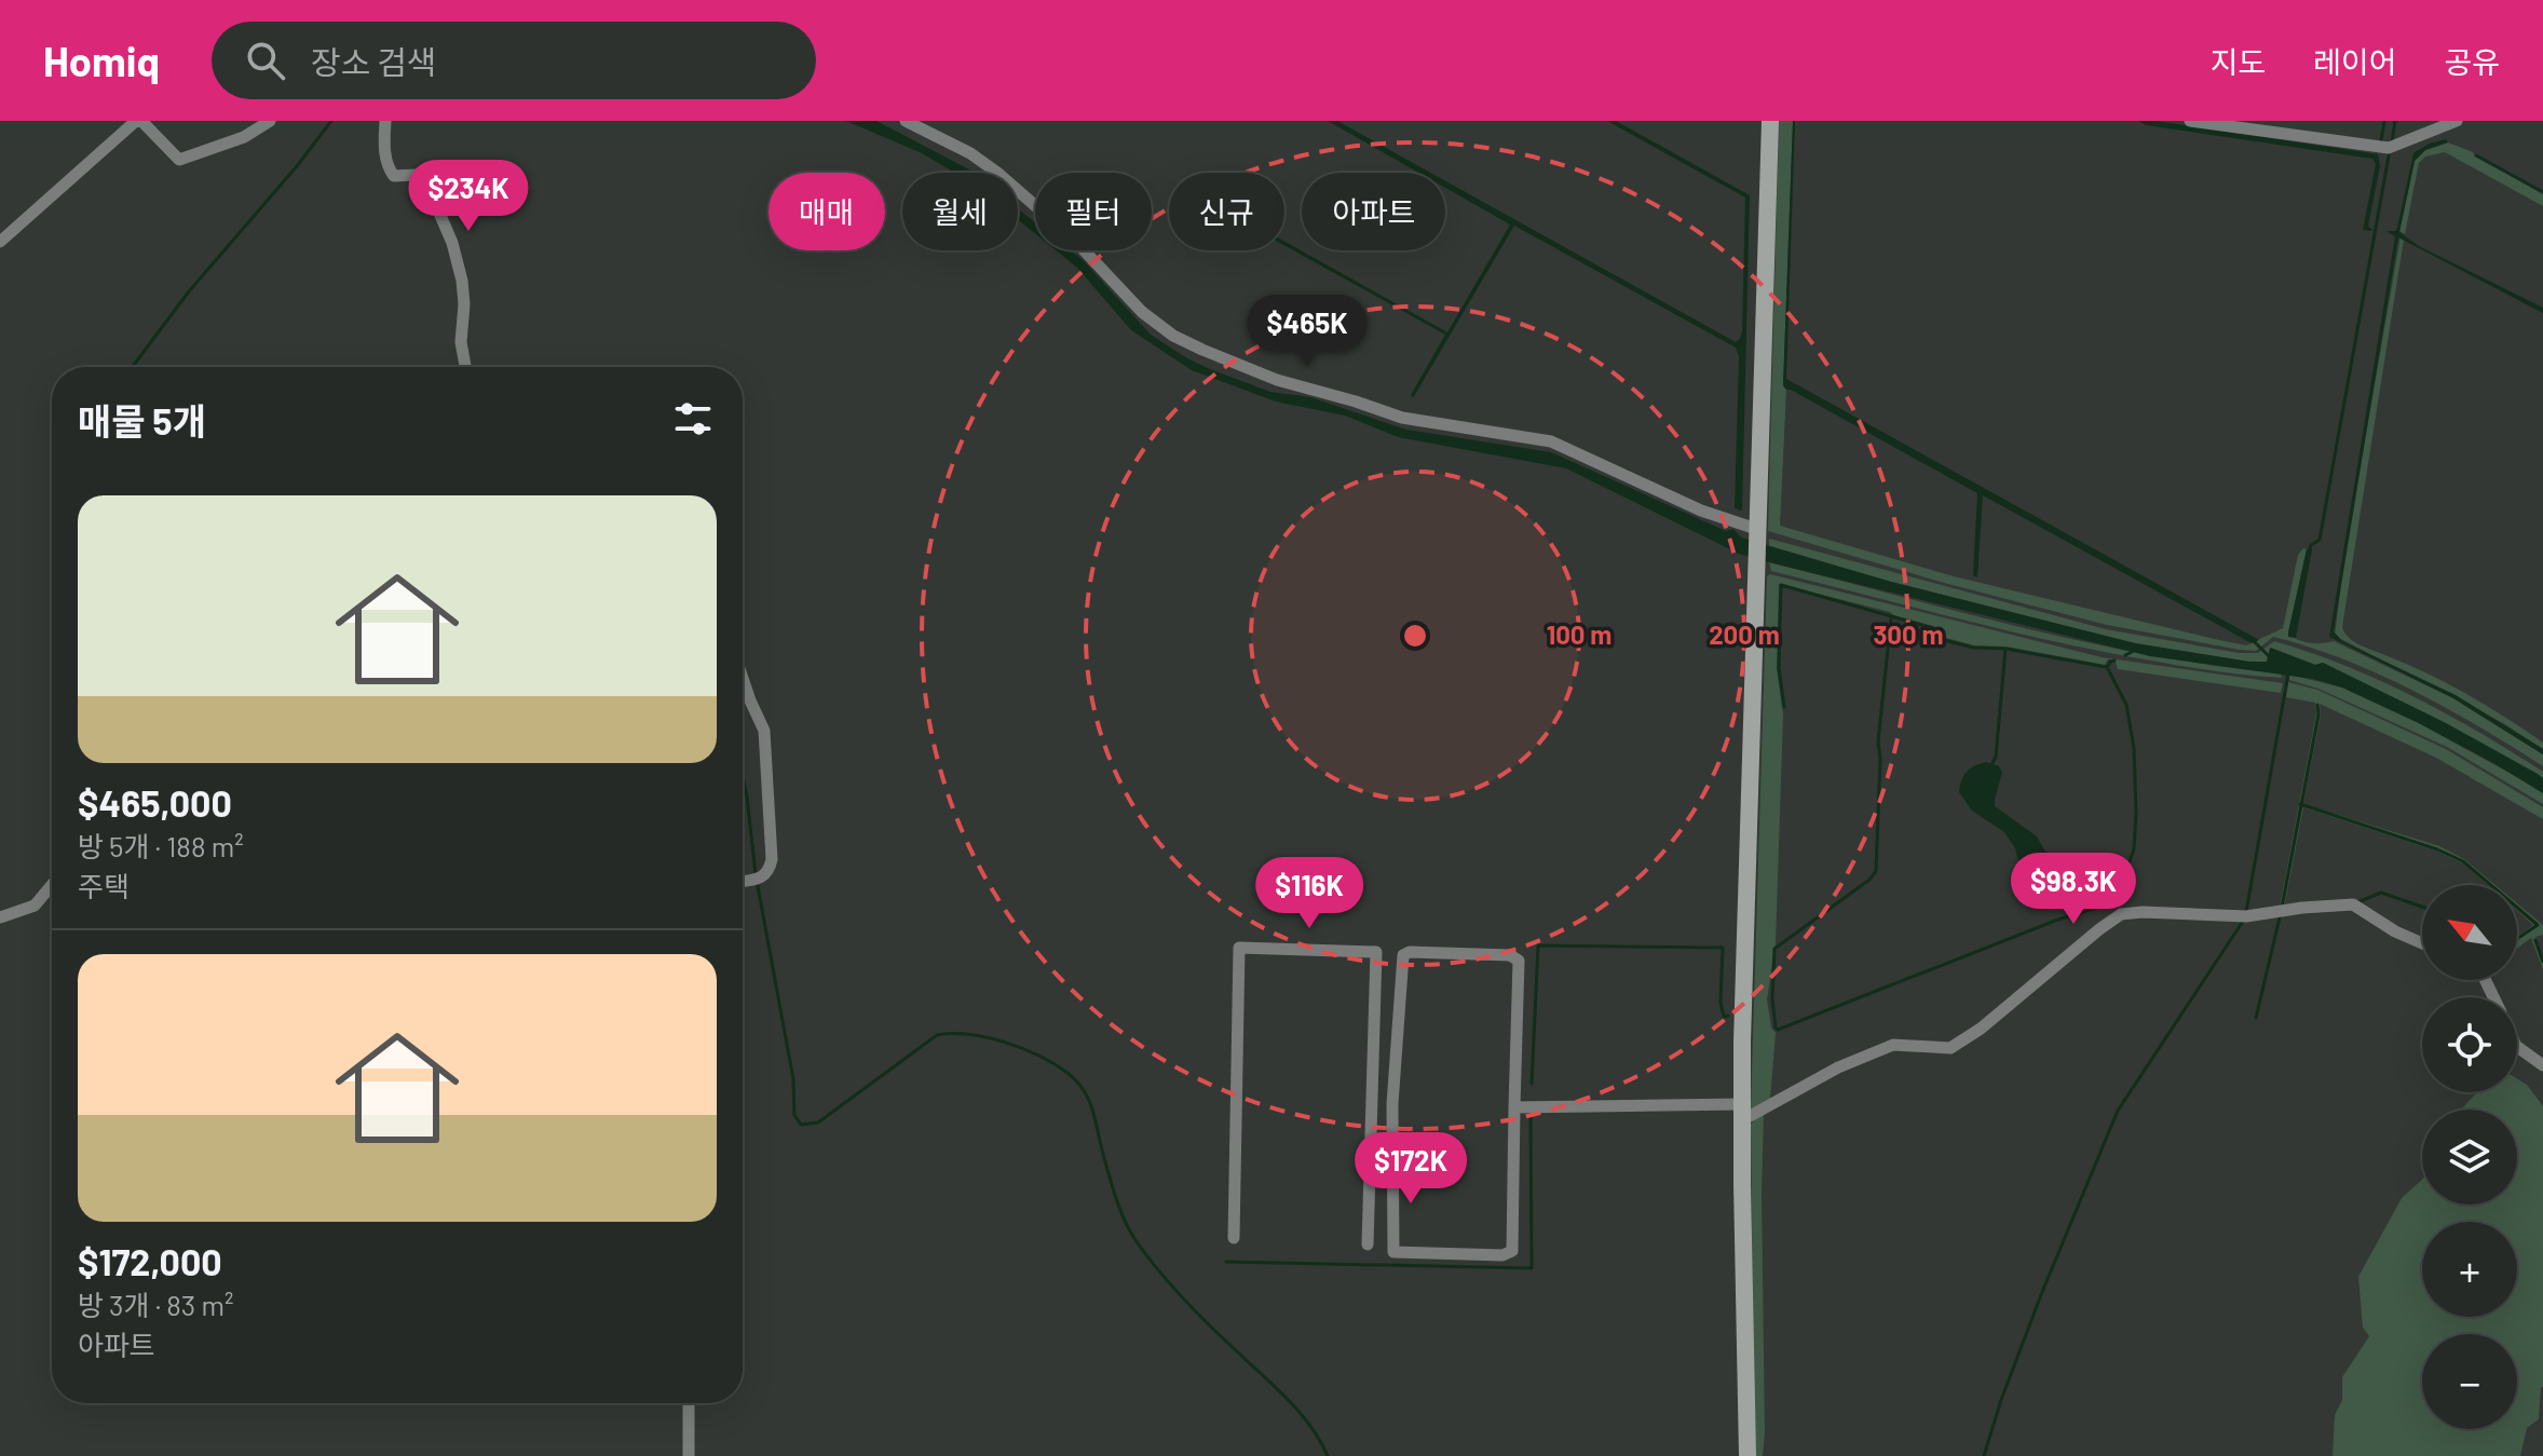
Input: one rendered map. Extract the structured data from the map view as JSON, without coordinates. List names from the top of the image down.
{
  "north": "top left",
  "page": {
    "header": "Homiq",
    "search": "장소 검색",
    "nav": ["지도", "레이어", "공유"],
    "price": [
      "$234K",
      "$465K",
      "$98.3K",
      "$116K",
      "$172K"
    ],
    "chip": [
      "매매",
      "월세",
      "필터",
      "신규",
      "아파트"
    ],
    "heading": "매물 5개",
    "list": [
      {
        "name": "$465,000",
        "note": "방 5개 · 188 m² · 주택"
      },
      {
        "name": "$172,000",
        "note": "방 3개 · 83 m² · 아파트"
      }
    ],
    "map_buttons": ["+", "−"]
  },
  "rings": ["100 m", "200 m", "300 m"]
}
